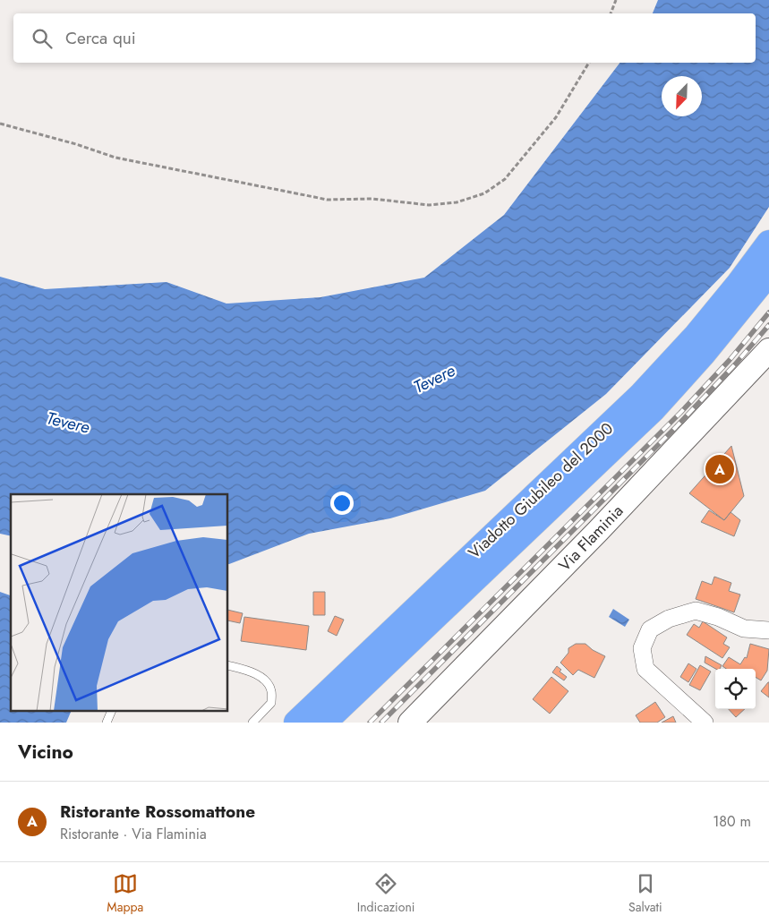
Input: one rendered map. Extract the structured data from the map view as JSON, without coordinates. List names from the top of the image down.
{
  "streets": {
    "highway": ["Viadotto Giubileo del 2000"],
    "street": ["Via Flaminia"]
  },
  "water": ["Tevere"],
  "north": "bottom left",
  "page": {
    "search": "Cerca qui",
    "pins": "A",
    "heading": "Vicino",
    "list": [
      {
        "mark": "A",
        "name": "Ristorante Rossomattone",
        "note": "Ristorante · Via Flaminia",
        "value": "180 m"
      }
    ],
    "nav": ["Mappa", "Indicazioni", "Salvati"]
  }
}
